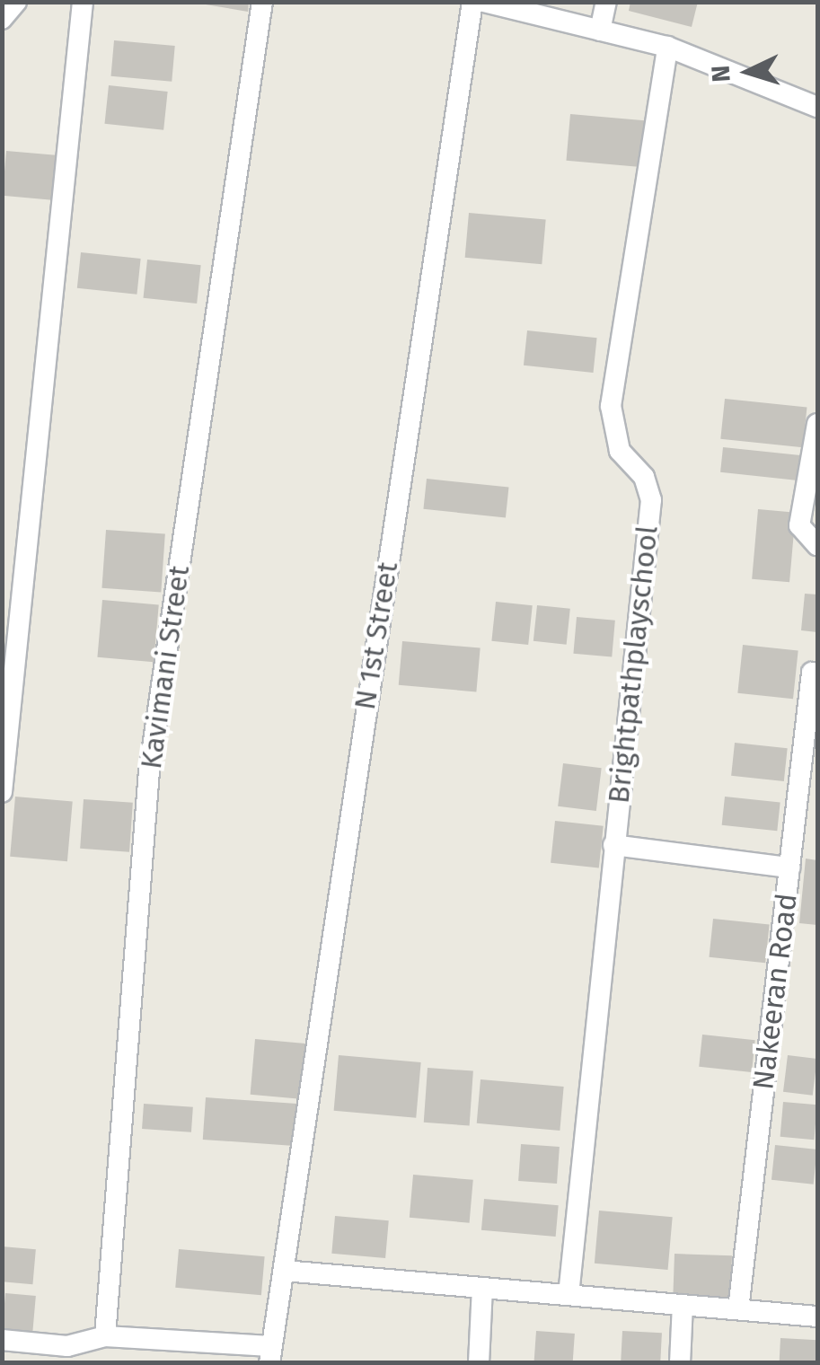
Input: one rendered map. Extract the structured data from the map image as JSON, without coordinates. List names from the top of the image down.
{
  "streets": {
    "street": [
      "N 1st Street",
      "Brightpathplayschool",
      "Kavimani Street",
      "Nakeeran Road"
    ]
  },
  "north": "left"
}
